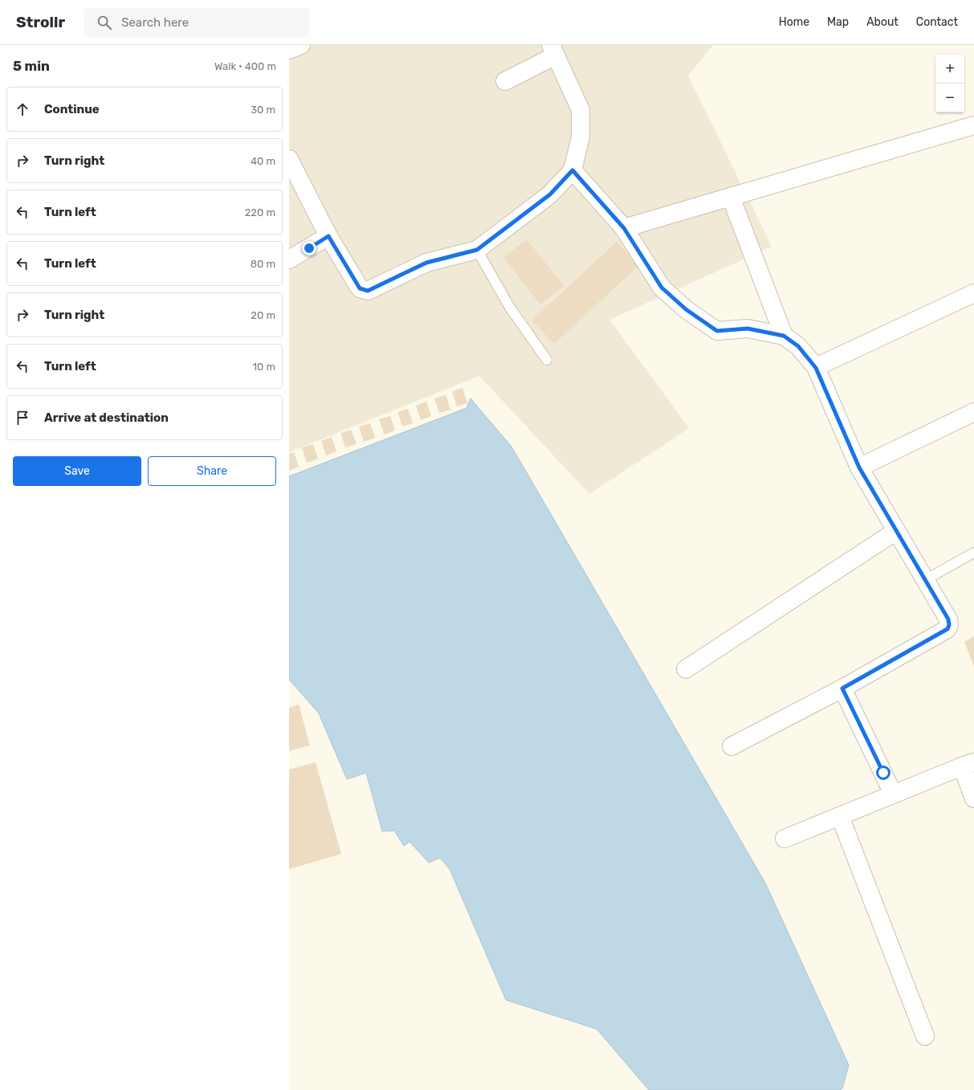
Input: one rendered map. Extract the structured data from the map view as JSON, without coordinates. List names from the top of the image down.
{
  "page": {
    "header": "Strollr",
    "search": "Search here",
    "nav": [
      "Home",
      "Map",
      "About",
      "Contact"
    ],
    "heading": ["5 min", "Walk · 400 m"],
    "map_buttons": ["+", "−"],
    "list": [
      ["Continue", "30 m"],
      ["Turn right", "40 m"],
      ["Turn left", "220 m"],
      ["Turn left", "80 m"],
      ["Turn right", "20 m"],
      ["Turn left", "10 m"],
      "Arrive at destination"
    ],
    "buttons": ["Save", "Share"]
  }
}
